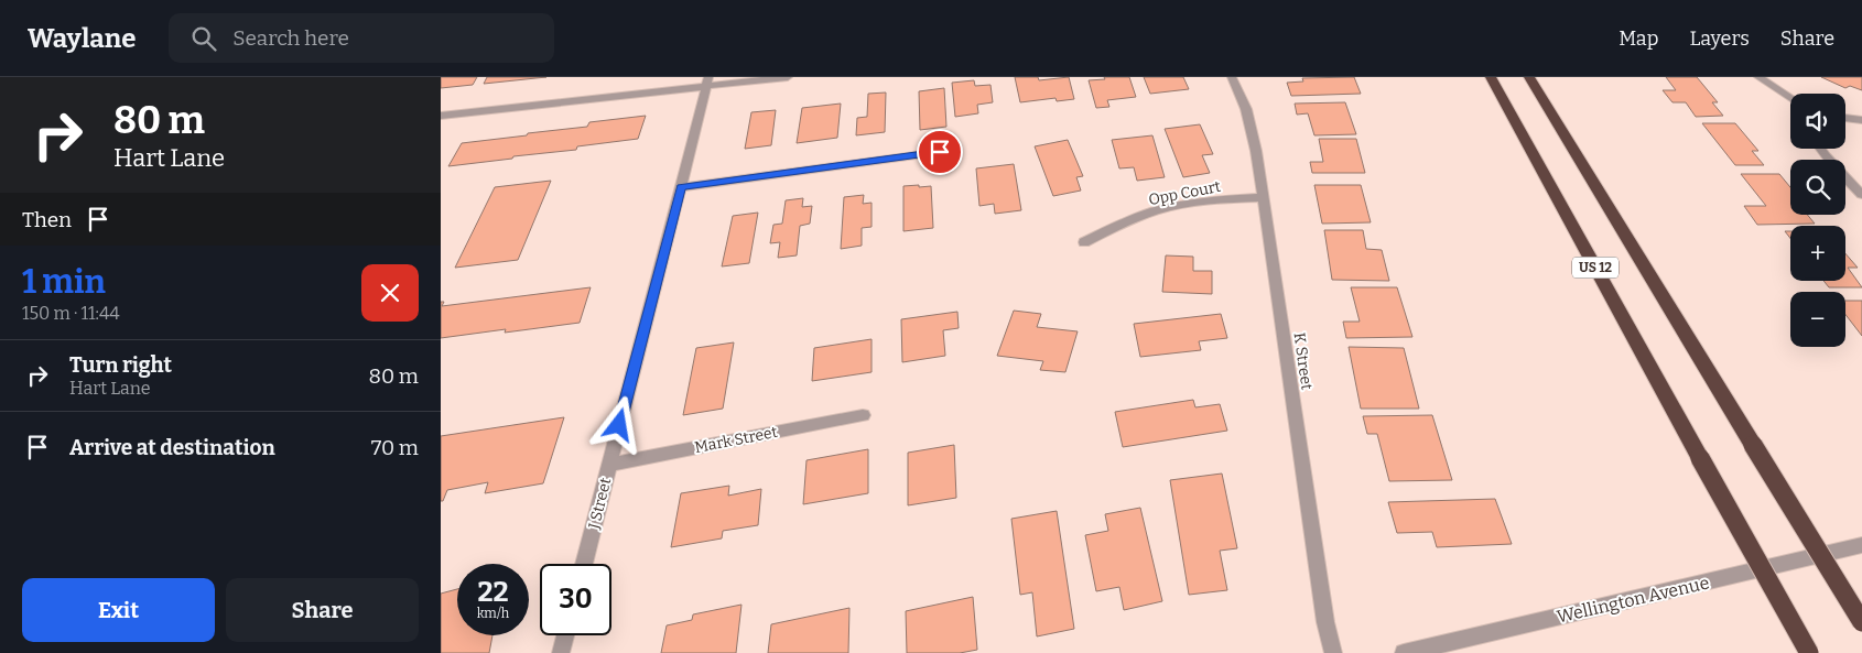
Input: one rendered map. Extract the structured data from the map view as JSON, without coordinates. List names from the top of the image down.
{
  "streets": {
    "highway": ["US 12"],
    "street": [
      "Opp Court",
      "K Street",
      "Mark Street",
      "J Street",
      "Wellington Avenue"
    ]
  },
  "crossings": [
    ["Opp Court", "K Street"],
    ["Mark Street", "J Street"]
  ],
  "page": {
    "header": "Waylane",
    "search": "Search here",
    "nav": ["Map", "Layers", "Share"],
    "turn": ["80 m", "Hart Lane"],
    "map_buttons": ["+", "−"],
    "then": "Then",
    "heading": ["1 min", "150 m · 11:44"],
    "list": [
      {
        "name": "Turn right",
        "note": "Hart Lane",
        "value": "80 m"
      },
      {
        "name": "Arrive at destination",
        "value": "70 m"
      }
    ],
    "speed": "22 km/h",
    "limit": "30",
    "buttons": ["Exit", "Share"]
  }
}
